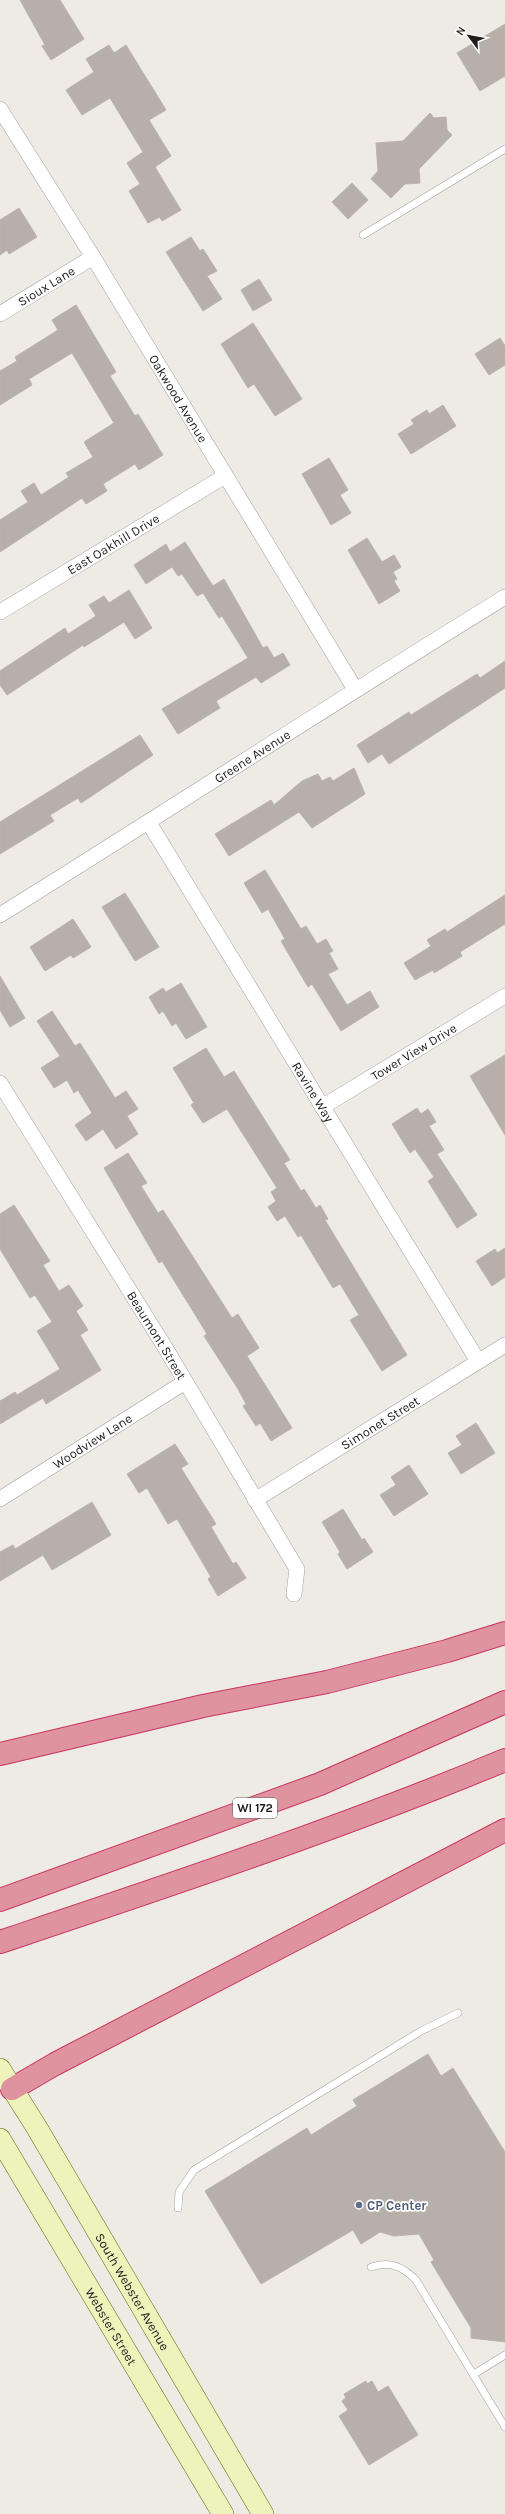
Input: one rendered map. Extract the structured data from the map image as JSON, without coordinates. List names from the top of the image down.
{
  "streets": {
    "highway": ["WI 172"],
    "main road": ["South Webster Avenue", "Webster Street"],
    "street": [
      "Sioux Lane",
      "Oakwood Avenue",
      "East Oakhill Drive",
      "Greene Avenue",
      "Tower View Drive",
      "Ravine Way",
      "Beaumont Street",
      "Simonet Street",
      "Woodview Lane"
    ]
  },
  "crossings": [
    ["Sioux Lane", "Oakwood Avenue"],
    ["Oakwood Avenue", "East Oakhill Drive"],
    ["Oakwood Avenue", "Greene Avenue"],
    ["Greene Avenue", "Ravine Way"],
    ["Tower View Drive", "Ravine Way"],
    ["Ravine Way", "Simonet Street"],
    ["Beaumont Street", "Simonet Street"],
    ["Beaumont Street", "Woodview Lane"]
  ],
  "places": ["CP Center"],
  "north": "top left"
}
